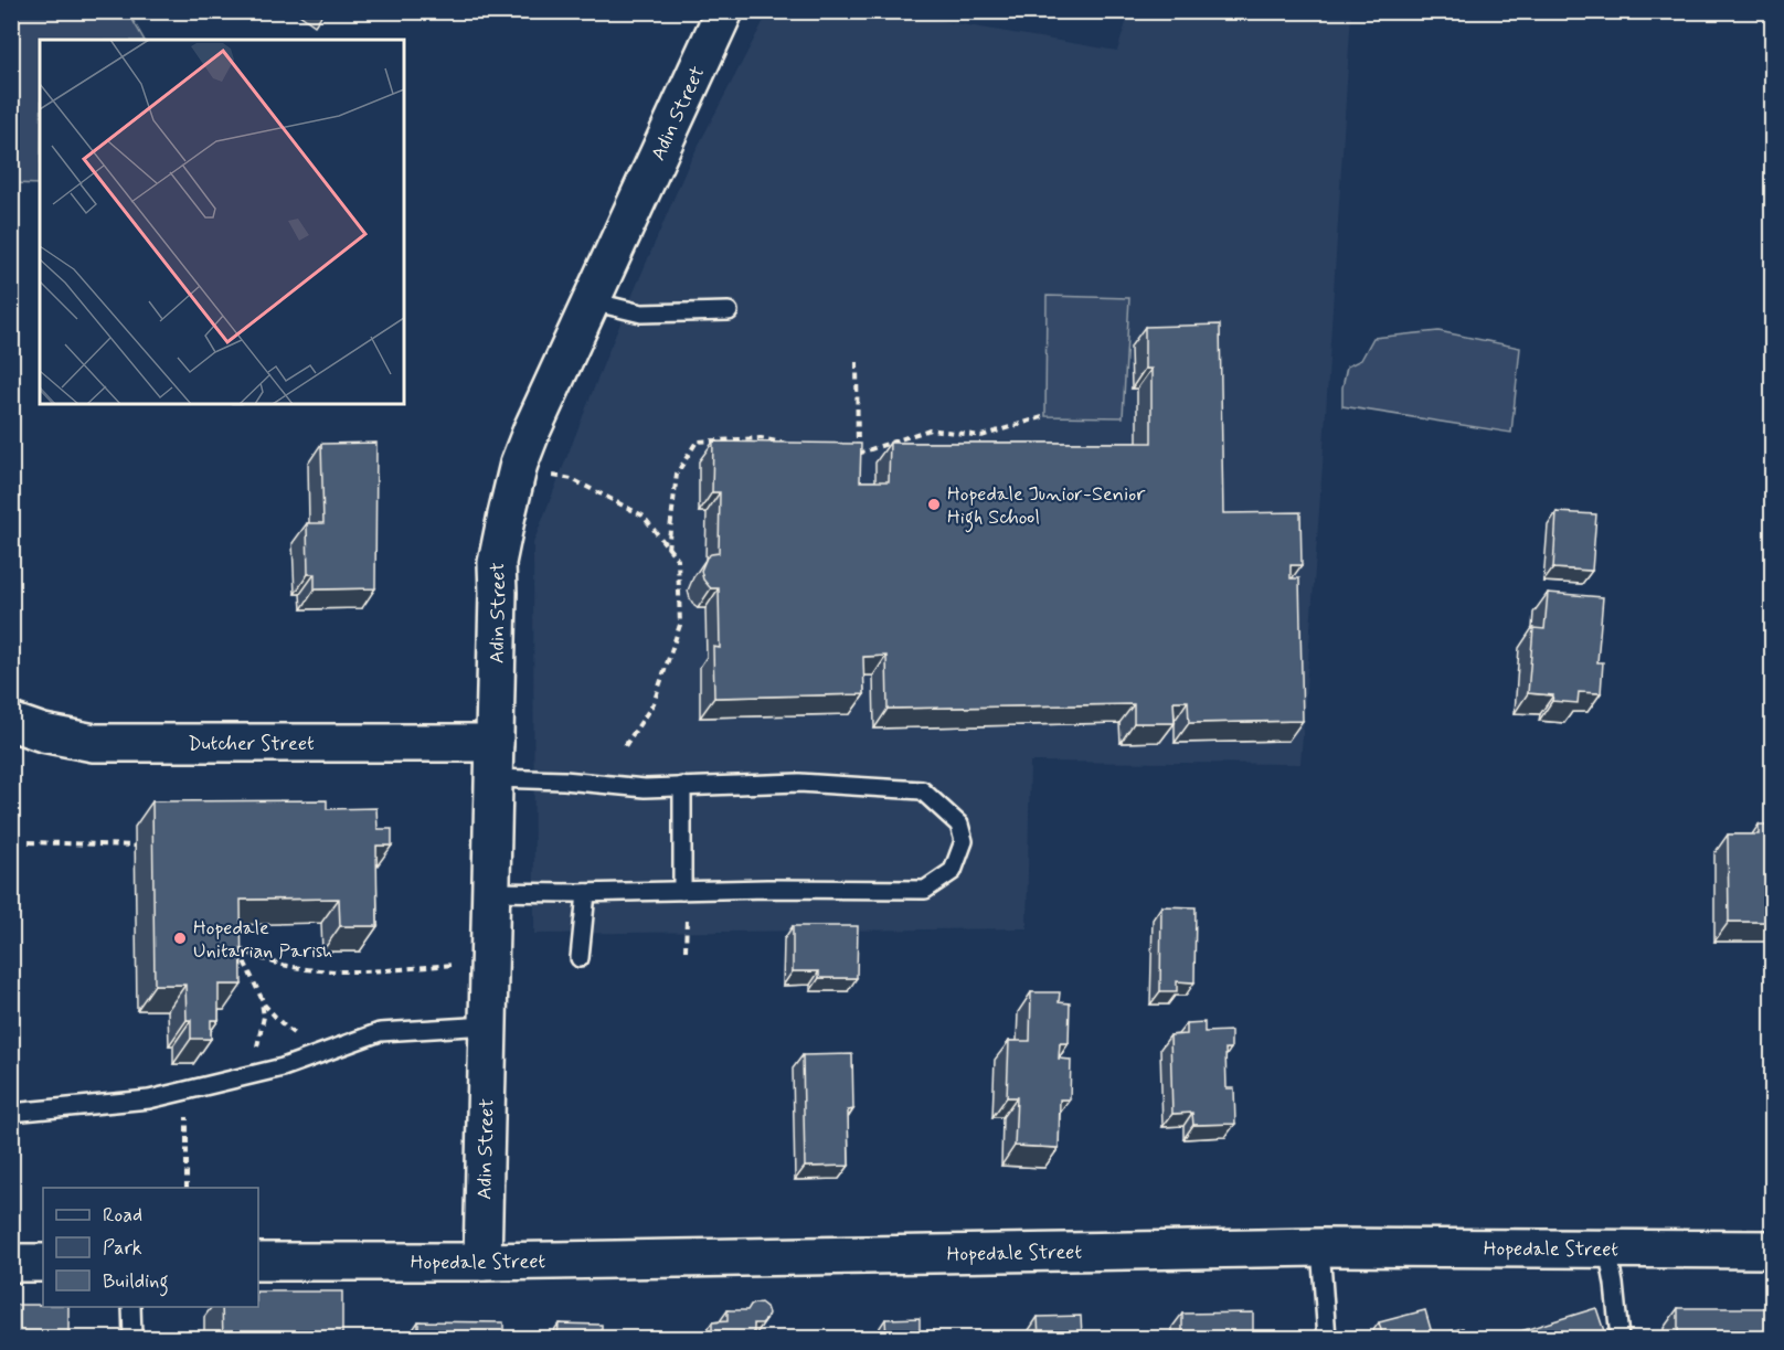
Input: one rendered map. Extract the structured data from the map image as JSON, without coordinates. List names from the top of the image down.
{
  "streets": {
    "street": ["Adin Street", "Dutcher Street", "Hopedale Street"]
  },
  "crossings": [
    ["Adin Street", "Dutcher Street"],
    ["Adin Street", "Hopedale Street"]
  ],
  "places": ["Hopedale Junior-Senior High School", "Hopedale Unitarian Parish"],
  "legend": ["Road", "Park", "Building"]
}
